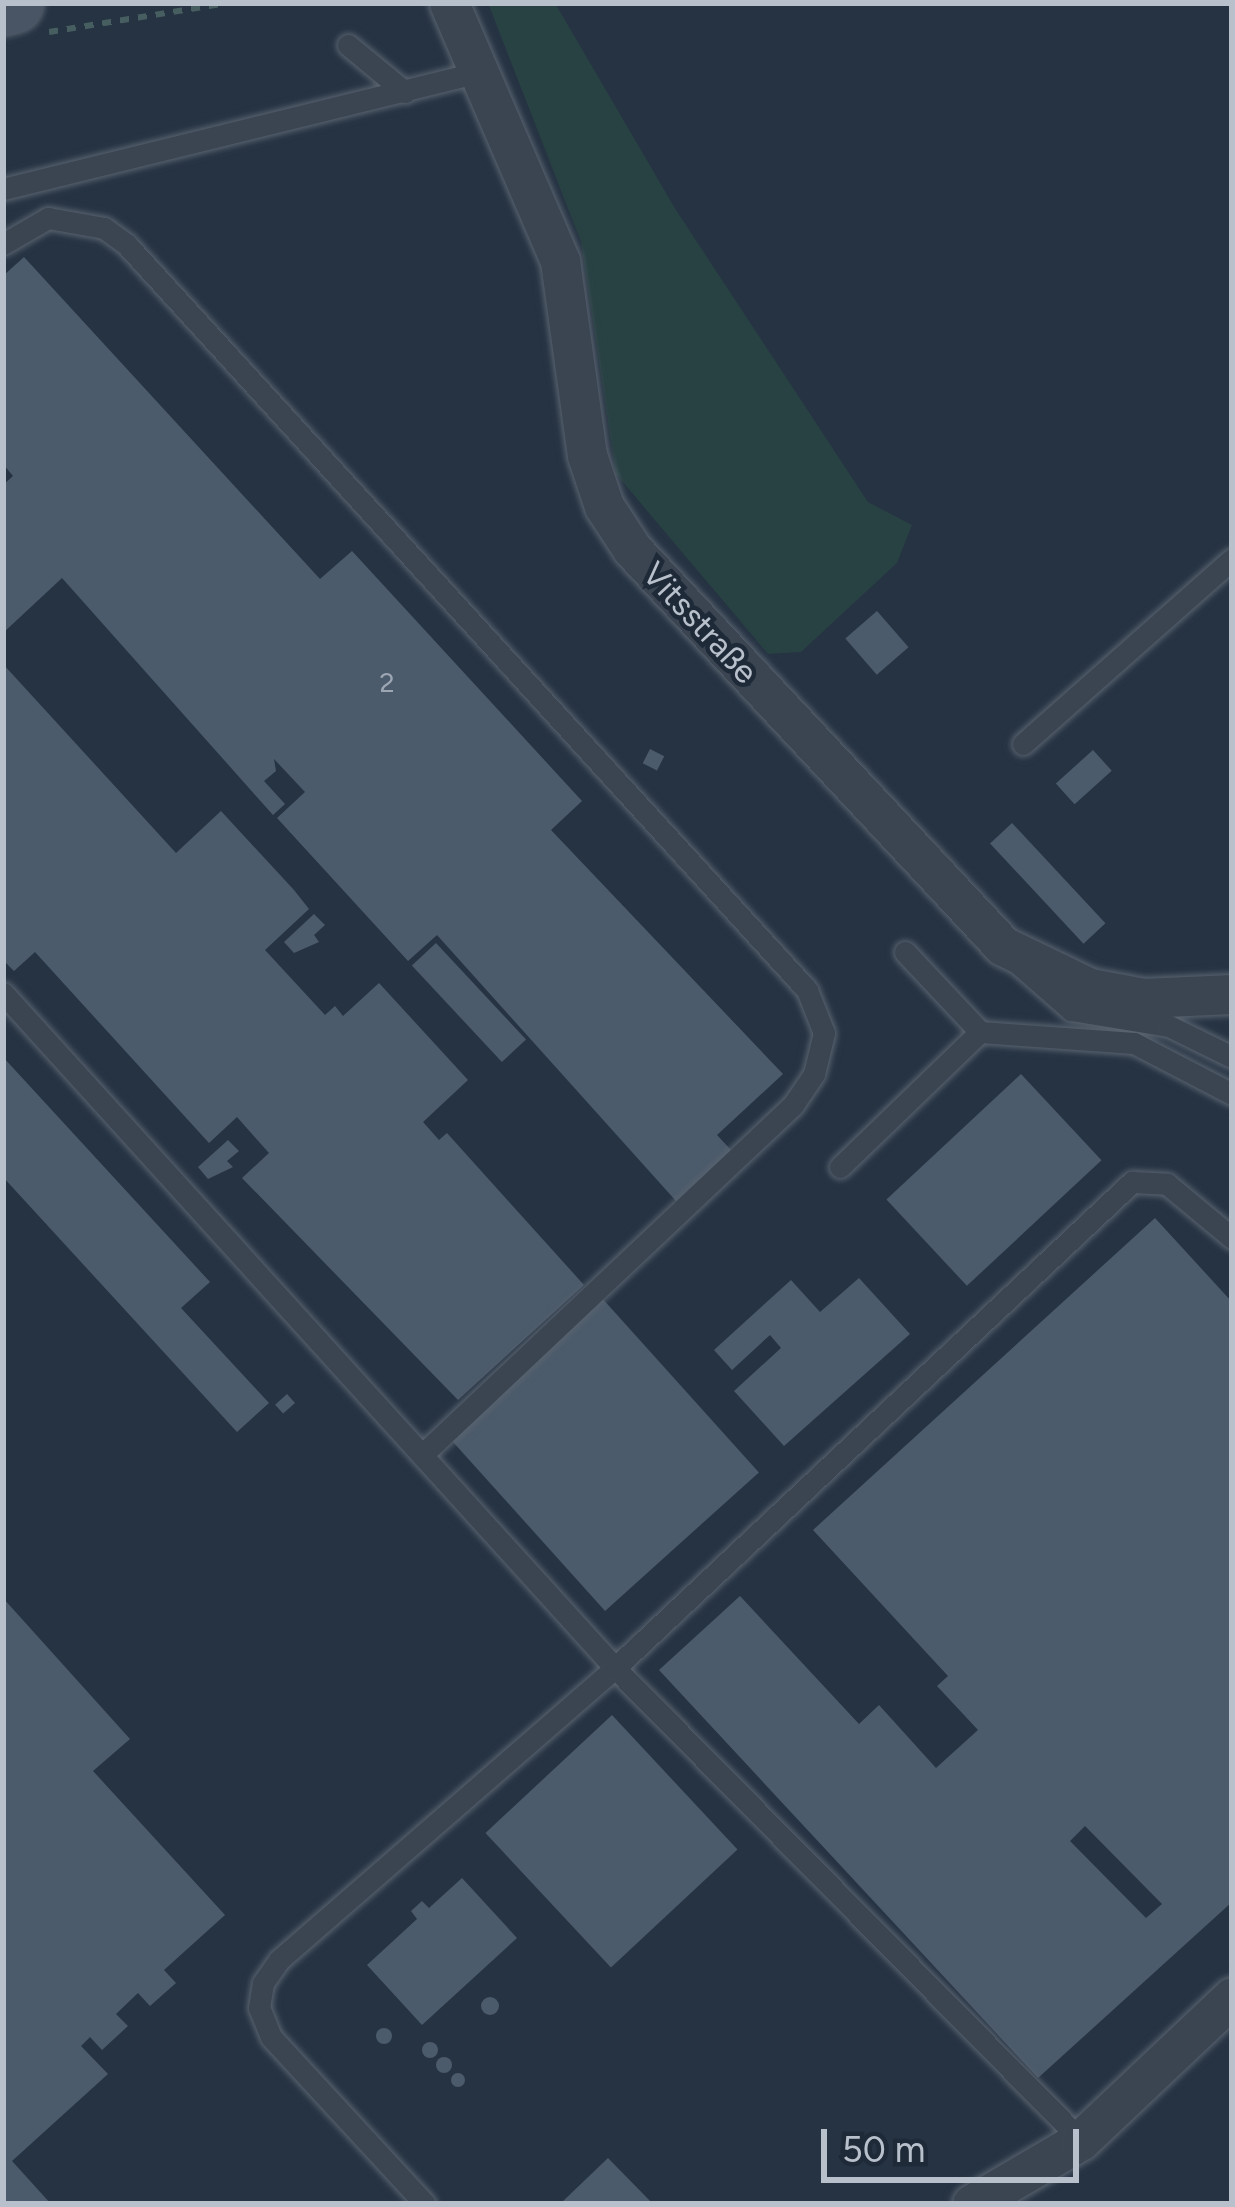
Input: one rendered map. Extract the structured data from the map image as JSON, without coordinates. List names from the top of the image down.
{
  "streets": {
    "street": ["Vitsstraße"]
  },
  "house_numbers": ["2"],
  "scale_bar": "50 m"
}
